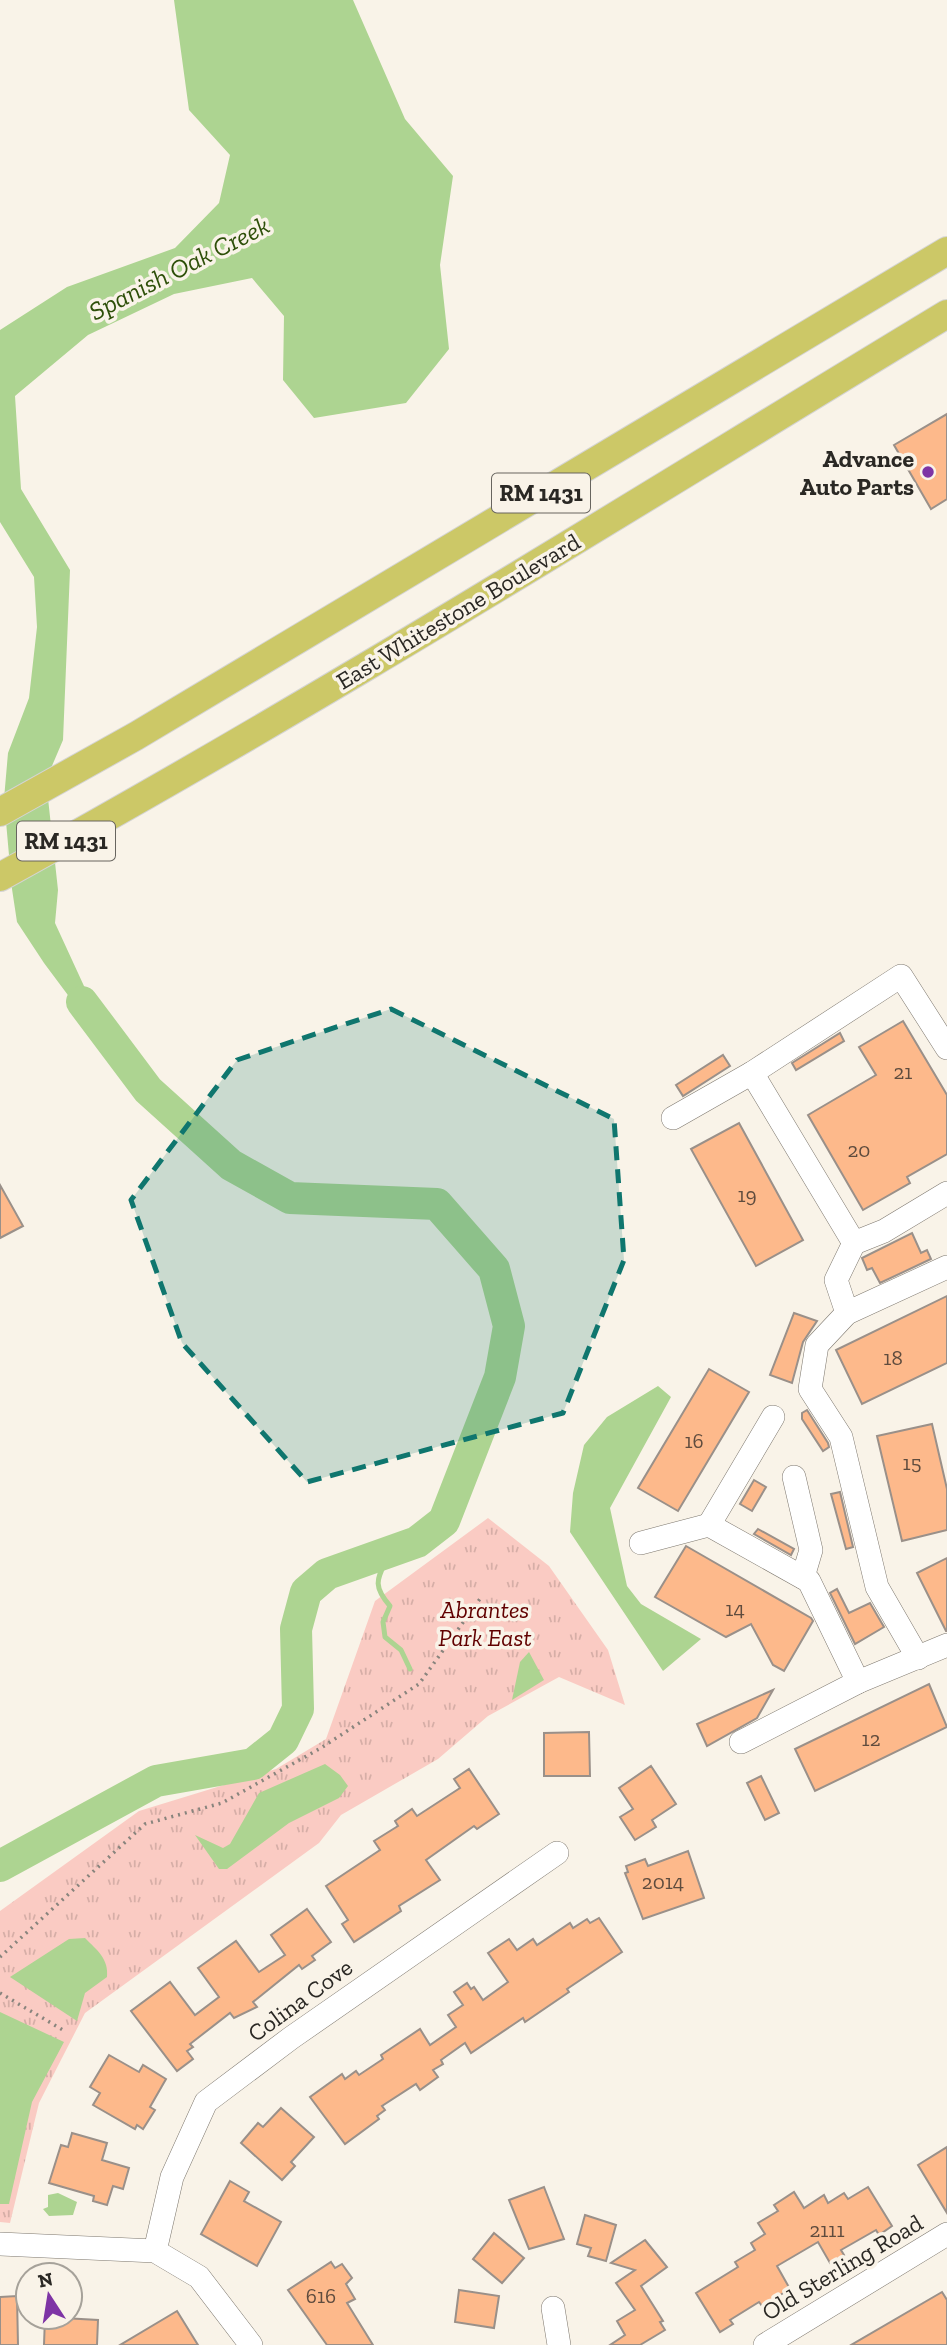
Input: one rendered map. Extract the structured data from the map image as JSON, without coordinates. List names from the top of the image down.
{
  "streets": {
    "main road": ["RM 1431", "East Whitestone Boulevard"],
    "street": ["Colina Cove", "Old Sterling Road"]
  },
  "water": ["Spanish Oak Creek"],
  "parks": ["Abrantes Park East"],
  "places": ["Advance Auto Parts"],
  "house_numbers": [
    "21",
    "20",
    "19",
    "18",
    "16",
    "15",
    "14",
    "12",
    "2014",
    "2111",
    "616"
  ],
  "north": "top"
}
